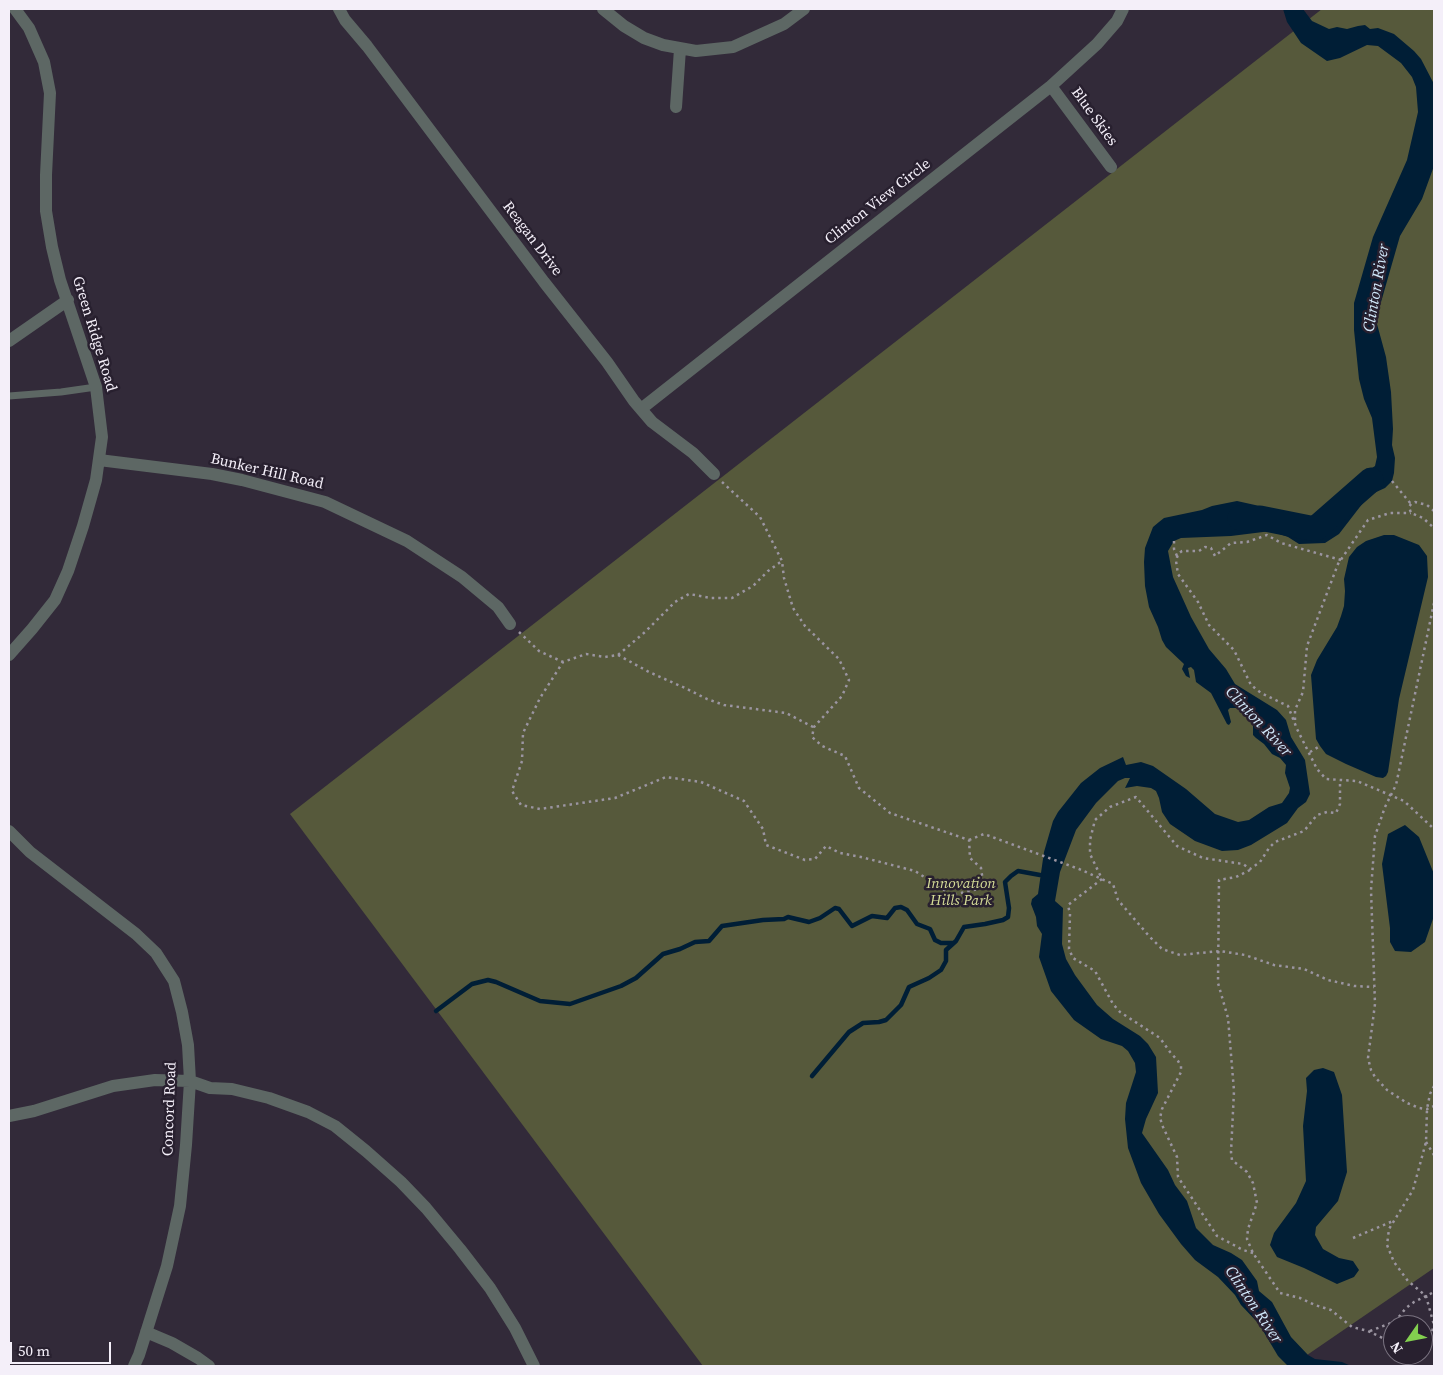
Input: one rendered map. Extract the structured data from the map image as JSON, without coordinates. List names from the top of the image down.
{
  "streets": {
    "street": [
      "Blue Skies",
      "Clinton View Circle",
      "Reagan Drive",
      "Green Ridge Road",
      "Bunker Hill Road",
      "Concord Road"
    ]
  },
  "crossings": [
    ["Blue Skies", "Clinton View Circle"],
    ["Clinton View Circle", "Reagan Drive"],
    ["Green Ridge Road", "Bunker Hill Road"]
  ],
  "water": ["Clinton River"],
  "parks": ["Innovation Hills Park"],
  "scale_bar": "50 m",
  "north": "bottom left"
}
